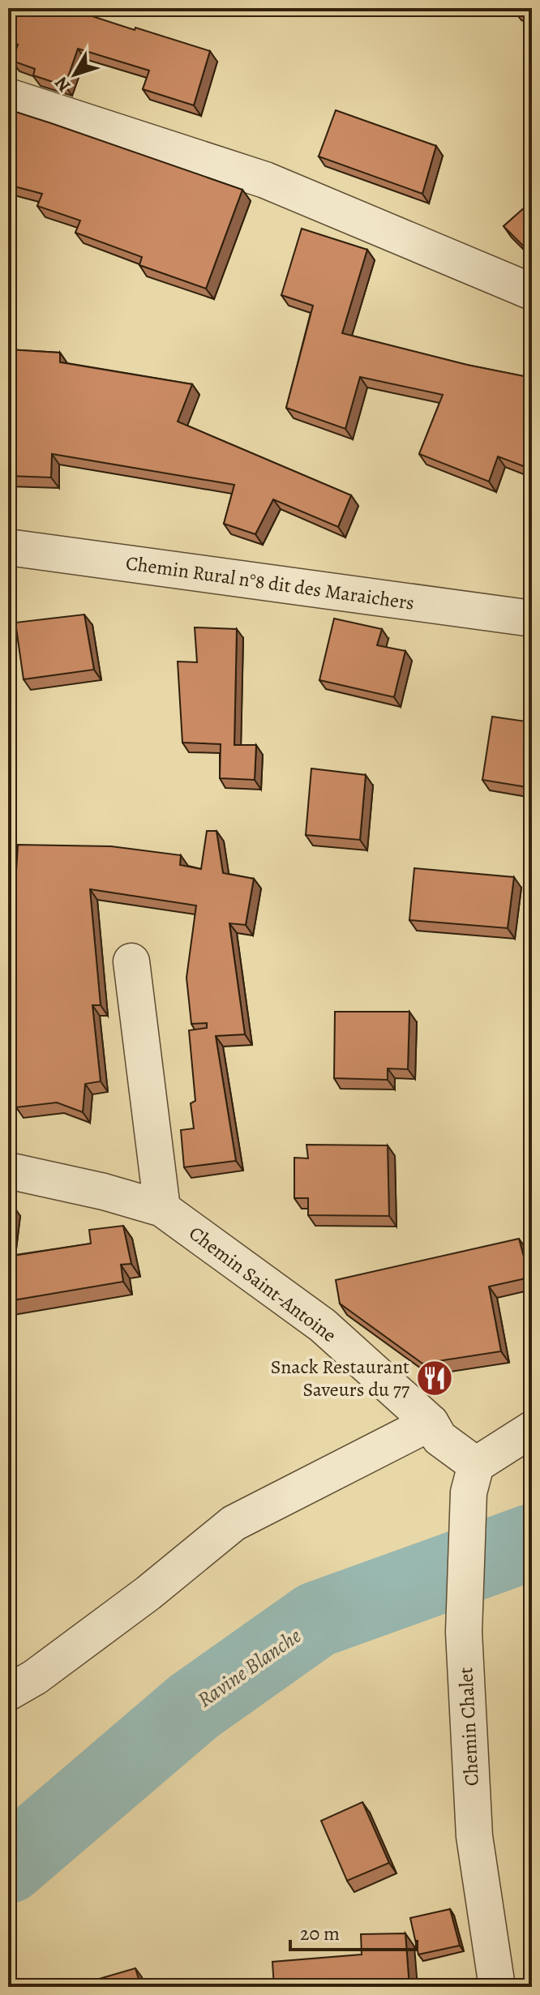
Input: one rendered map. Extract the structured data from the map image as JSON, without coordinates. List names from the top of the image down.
{
  "streets": {
    "street": ["Chemin Rural n°8 dit des Maraichers", "Chemin Saint-Antoine", "Chemin Chalet"]
  },
  "crossings": [
    ["Chemin Saint-Antoine", "Chemin Chalet"]
  ],
  "water": ["Ravine Blanche"],
  "places": {
    "restaurant": ["Snack Restaurant Saveurs du 77"]
  },
  "scale_bar": "20 m",
  "north": "bottom left"
}
